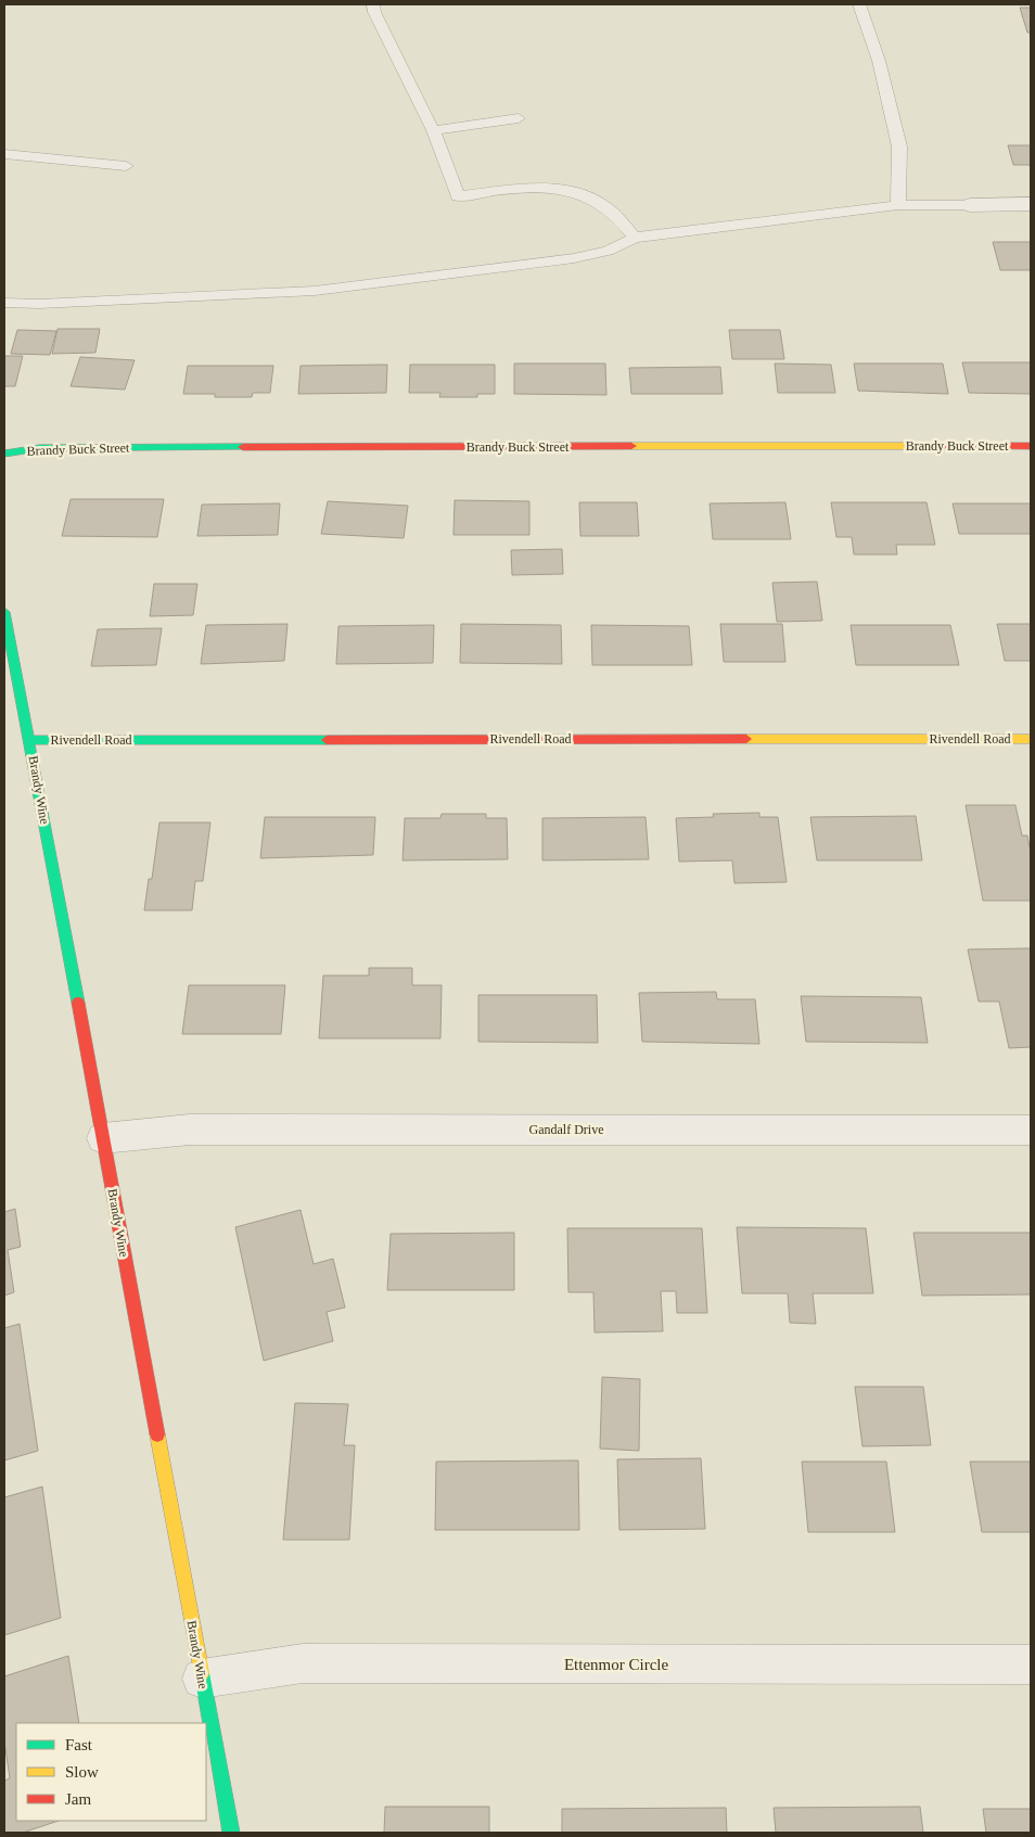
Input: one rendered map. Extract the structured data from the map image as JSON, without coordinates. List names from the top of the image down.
{
  "streets": {
    "street": [
      "Brandy Buck Street",
      "Rivendell Road",
      "Brandy Wine",
      "Gandalf Drive",
      "Ettenmor Circle"
    ]
  },
  "crossings": [
    ["Rivendell Road", "Brandy Wine"],
    ["Brandy Wine", "Gandalf Drive"],
    ["Brandy Wine", "Ettenmor Circle"]
  ],
  "legend": ["Fast", "Slow", "Jam"]
}
